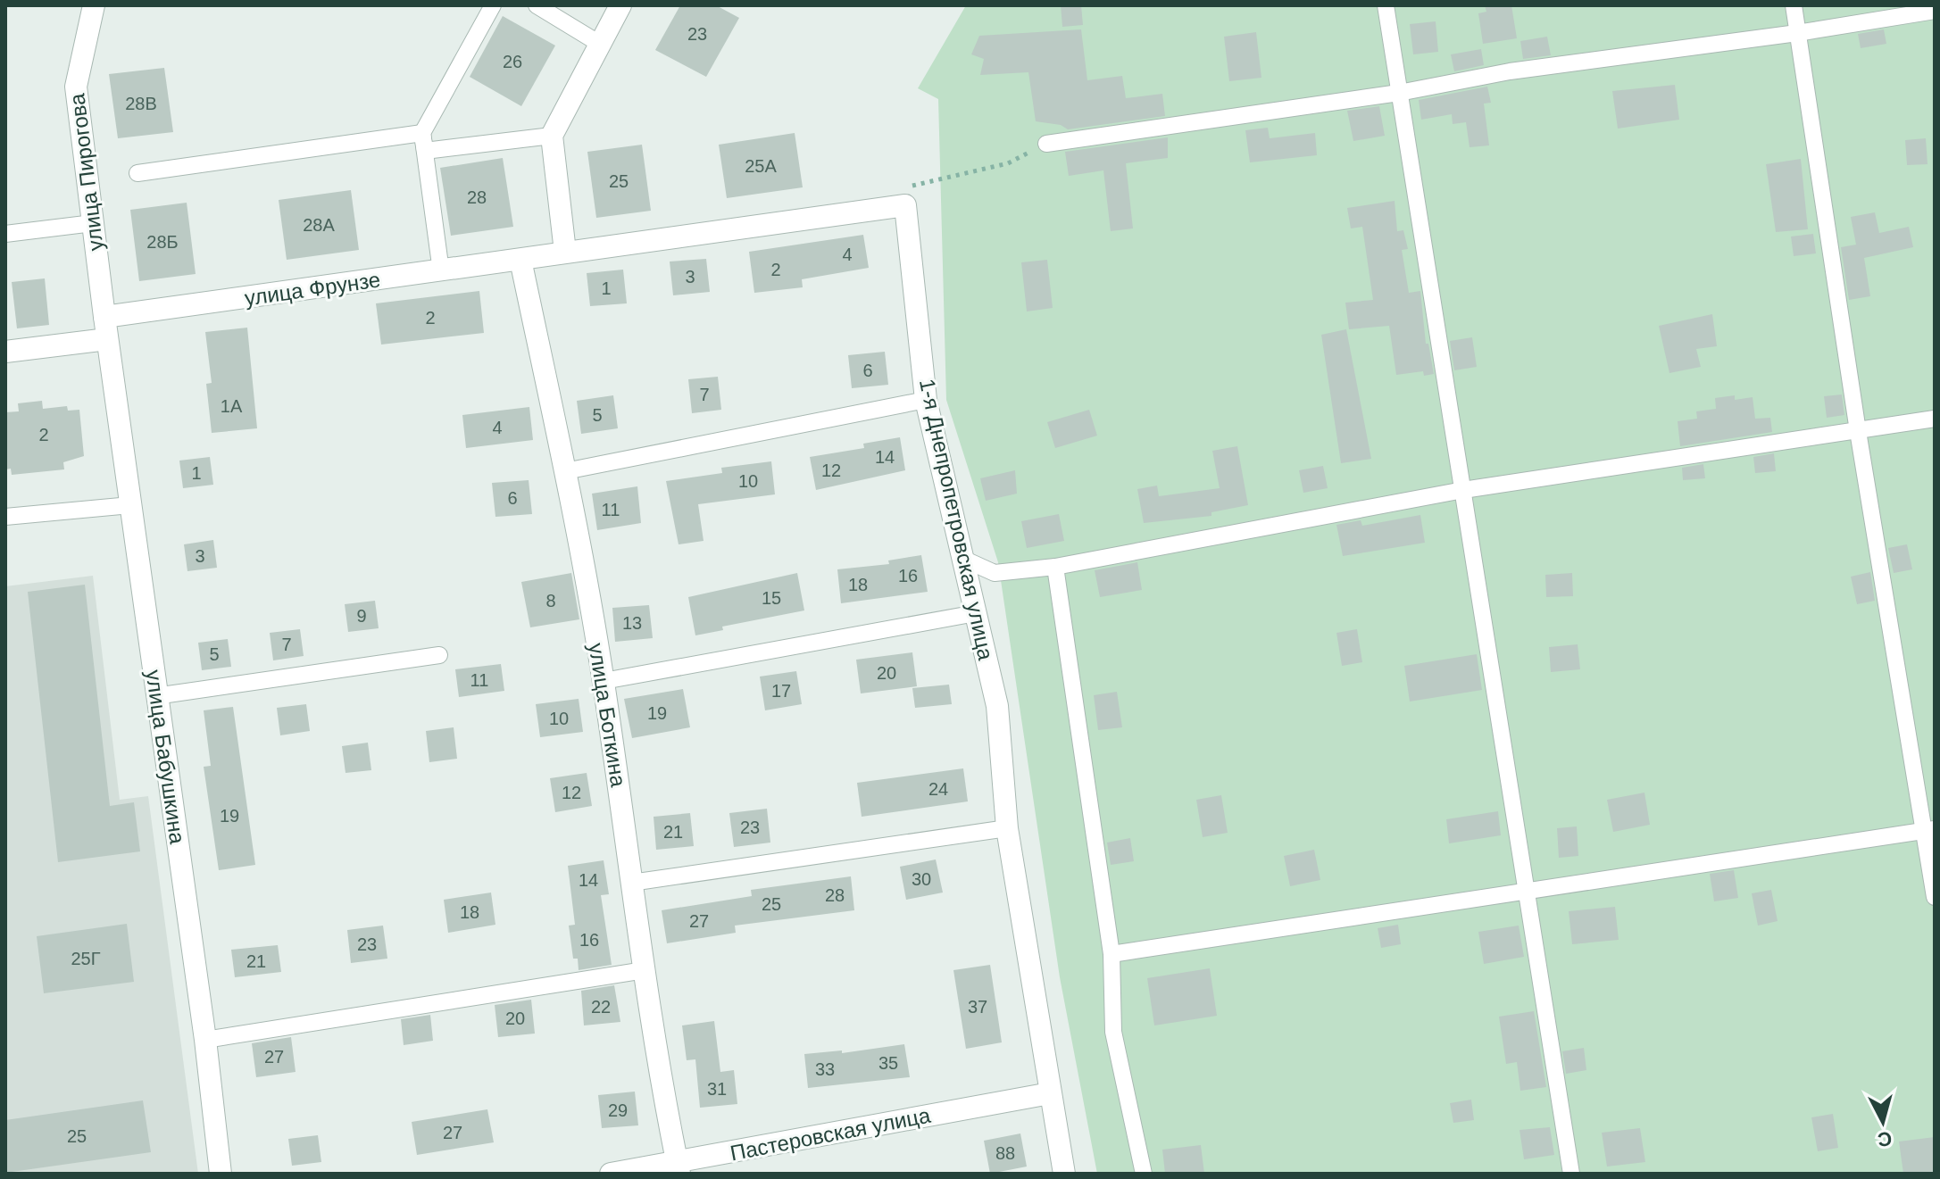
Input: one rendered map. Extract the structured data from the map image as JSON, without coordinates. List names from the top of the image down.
{
  "streets": {
    "street": [
      "улица Пирогова",
      "улица Фрунзе",
      "1-я Днепропетровская улица",
      "улица Боткина",
      "улица Бабушкина",
      "Пастеровская улица"
    ]
  },
  "crossings": [
    ["улица Пирогова", "улица Фрунзе"],
    ["улица Пирогова", "улица Бабушкина"],
    ["улица Фрунзе", "улица Боткина"],
    ["1-я Днепропетровская улица", "Пастеровская улица"],
    ["улица Боткина", "Пастеровская улица"]
  ],
  "house_numbers": [
    "23",
    "26",
    "28В",
    "25А",
    "25",
    "28",
    "28А",
    "28Б",
    "4",
    "2",
    "3",
    "1",
    "2",
    "6",
    "7",
    "1А",
    "5",
    "4",
    "2",
    "14",
    "12",
    "1",
    "10",
    "6",
    "11",
    "3",
    "16",
    "18",
    "15",
    "8",
    "9",
    "13",
    "7",
    "5",
    "20",
    "11",
    "17",
    "19",
    "10",
    "24",
    "12",
    "19",
    "23",
    "21",
    "30",
    "14",
    "28",
    "25",
    "18",
    "27",
    "16",
    "23",
    "25Г",
    "21",
    "22",
    "37",
    "20",
    "27",
    "35",
    "33",
    "31",
    "29",
    "27",
    "25",
    "88"
  ],
  "north": "bottom"
}
